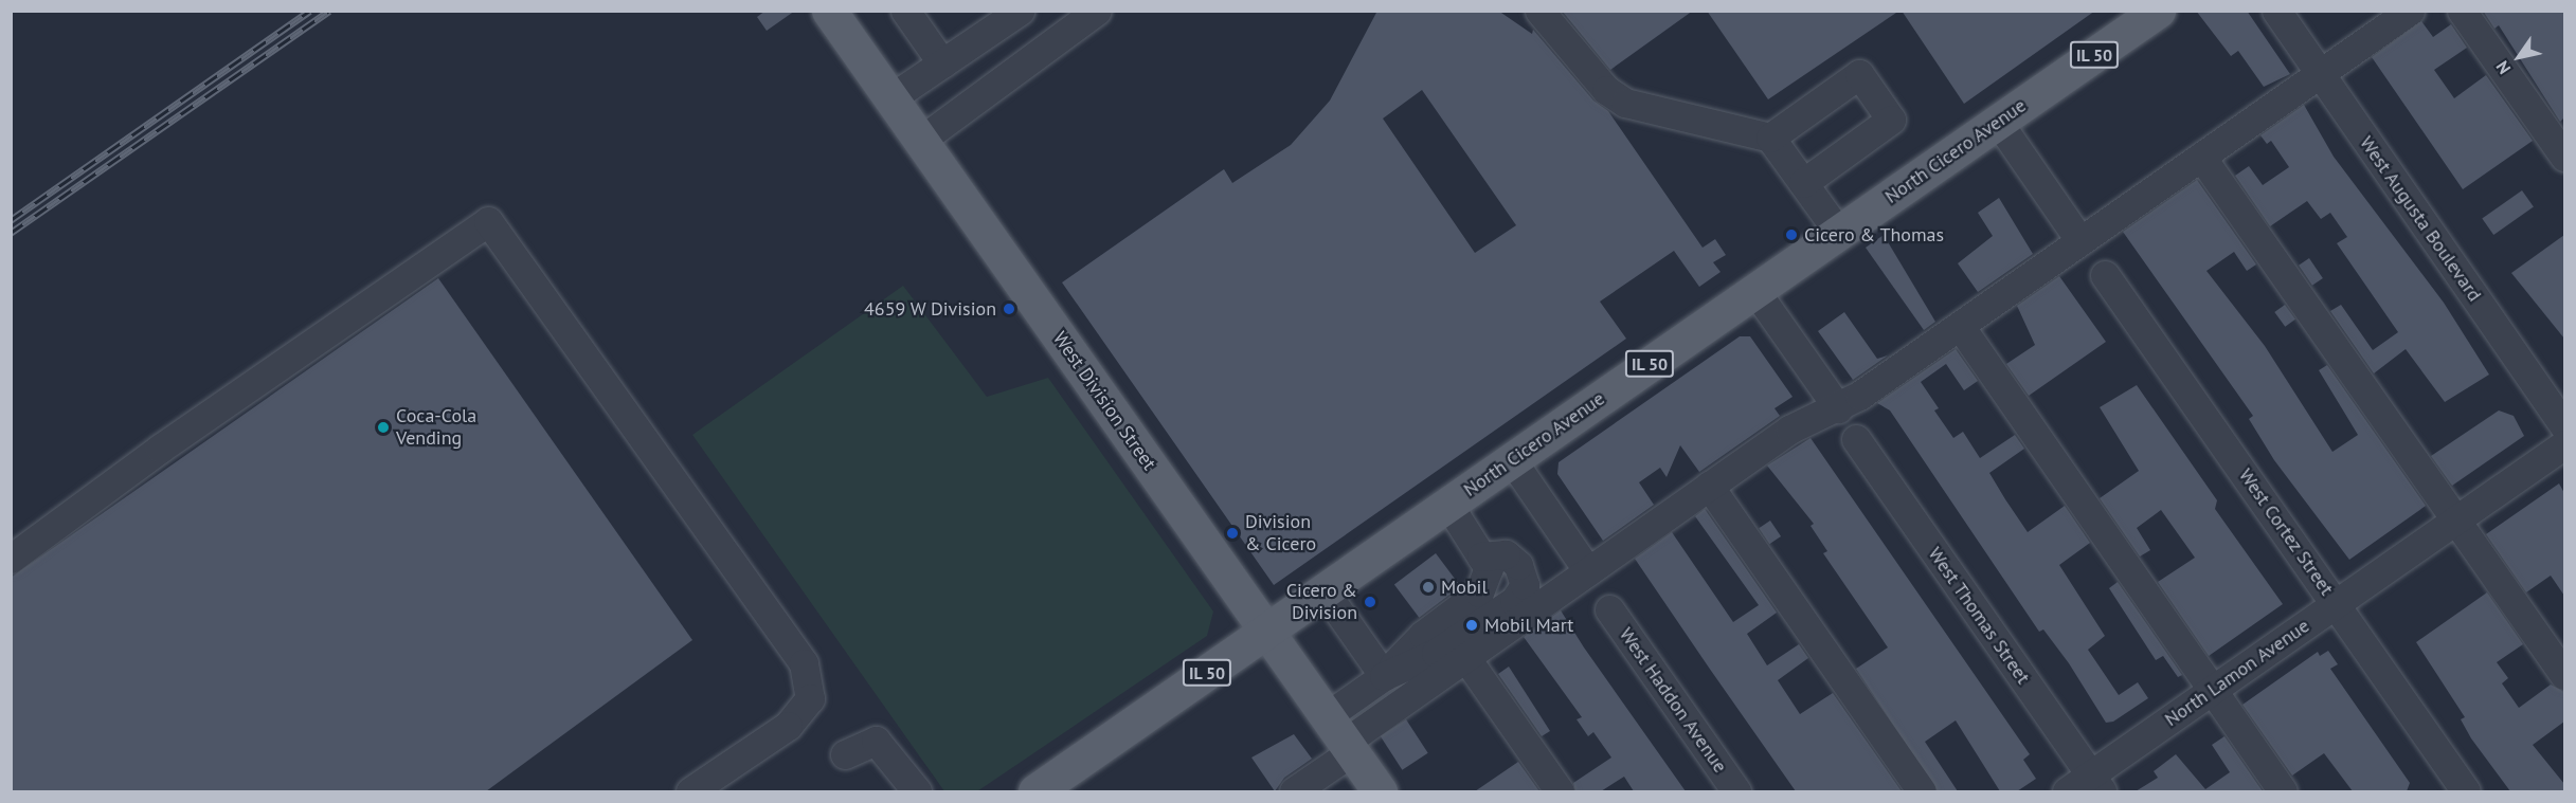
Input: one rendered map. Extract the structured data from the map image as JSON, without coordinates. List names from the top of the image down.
{
  "streets": {
    "main road": ["IL 50", "North Cicero Avenue", "West Division Street"],
    "street": [
      "West Augusta Boulevard",
      "West Cortez Street",
      "West Thomas Street",
      "North Lamon Avenue",
      "West Haddon Avenue"
    ]
  },
  "crossings": [
    ["North Cicero Avenue", "West Division Street"],
    ["West Cortez Street", "North Lamon Avenue"],
    ["West Thomas Street", "North Lamon Avenue"]
  ],
  "places": [
    "Cicero & Thomas",
    "4659 W Division",
    "Coca-Cola Vending",
    "Division & Cicero",
    "Mobil",
    "Cicero & Division",
    "Mobil Mart"
  ],
  "north": "bottom left"
}
